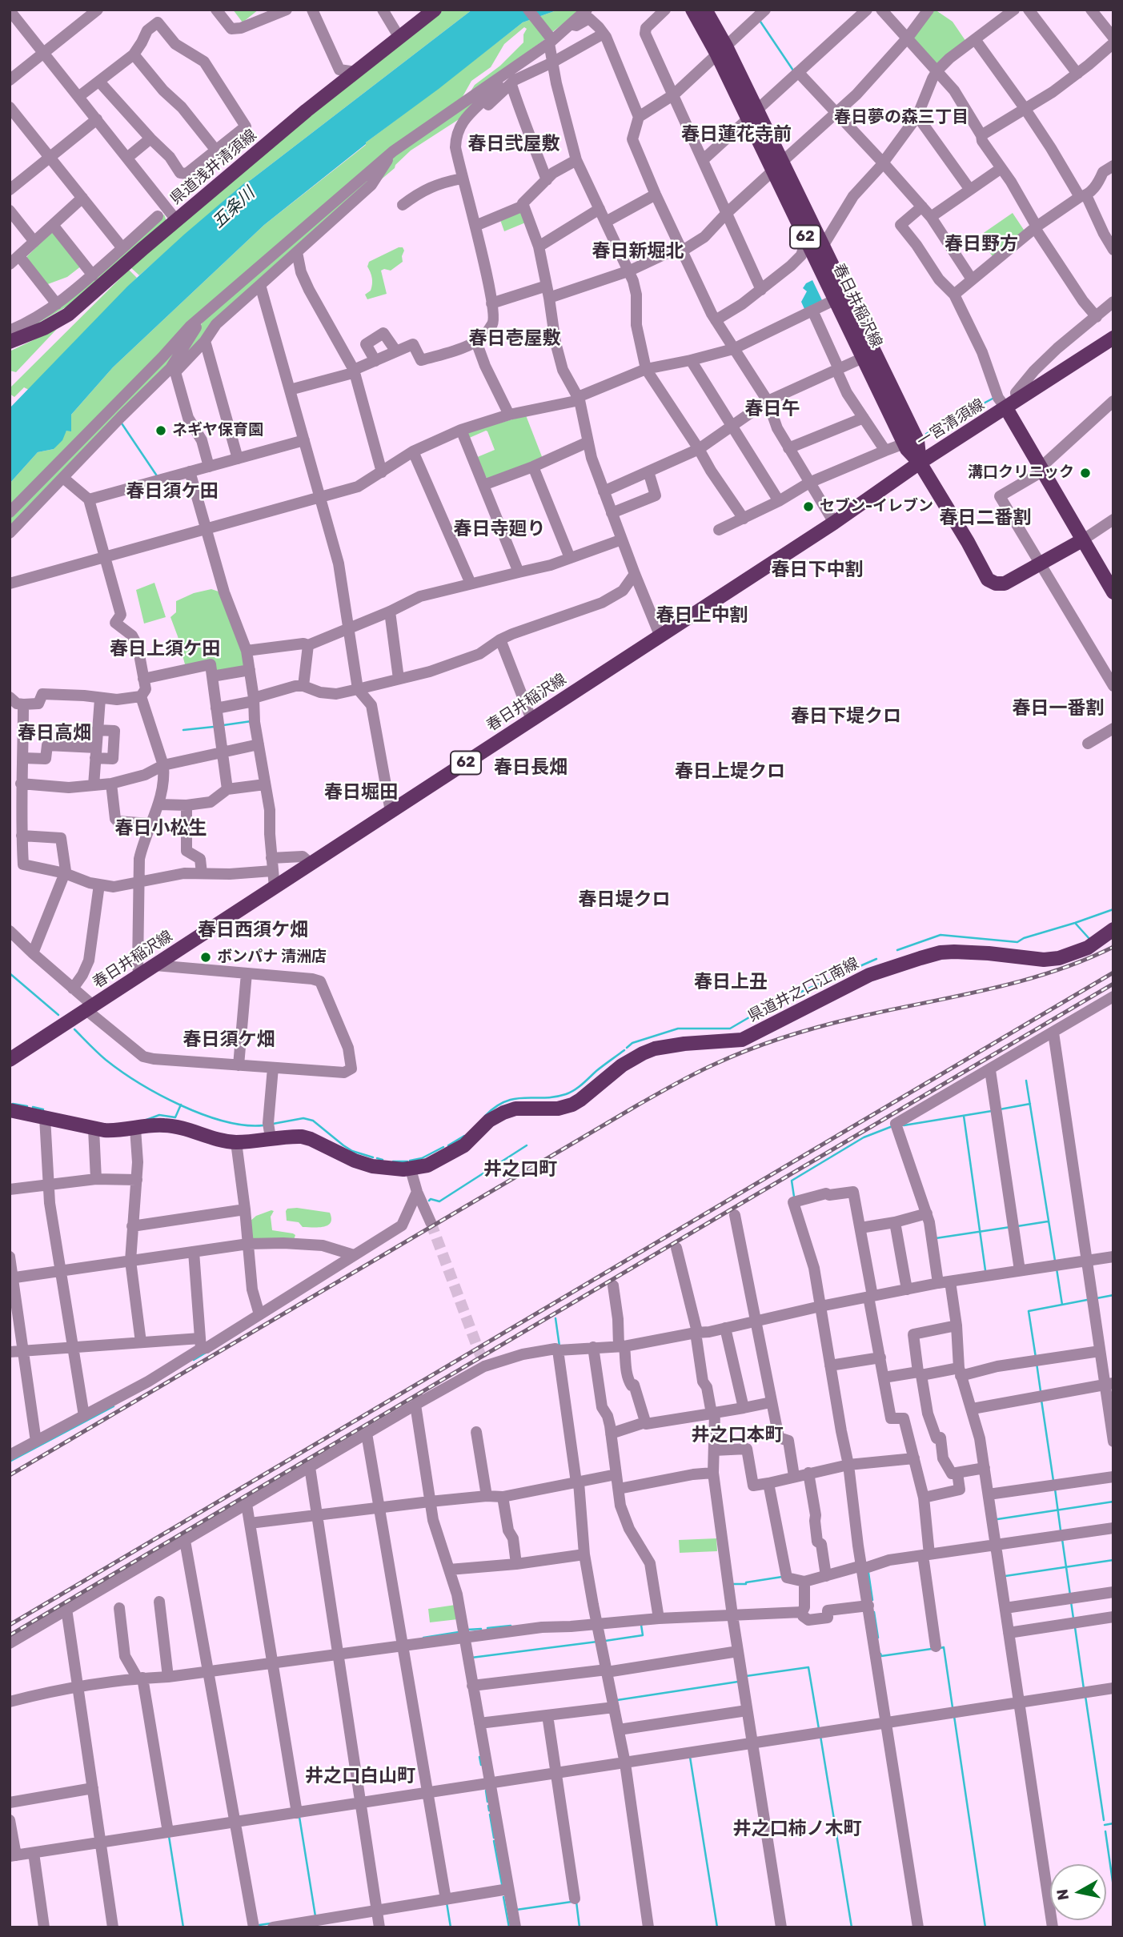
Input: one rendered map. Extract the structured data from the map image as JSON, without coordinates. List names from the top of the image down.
{
  "streets": {
    "main road": [
      "県道浅井清須線",
      "62",
      "春日井稲沢線",
      "一宮清須線",
      "県道井之口江南線"
    ]
  },
  "crossings": [
    ["春日井稲沢線", "一宮清須線"]
  ],
  "districts": [
    "春日夢の森三丁目",
    "春日蓮花寺前",
    "春日弐屋敷",
    "春日野方",
    "春日新堀北",
    "春日壱屋敷",
    "春日午",
    "春日須ケ田",
    "春日二番割",
    "春日寺廻り",
    "春日下中割",
    "春日上中割",
    "春日上須ケ田",
    "春日一番割",
    "春日下堤クロ",
    "春日高畑",
    "春日長畑",
    "春日上堤クロ",
    "春日堀田",
    "春日小松生",
    "春日堤クロ",
    "春日西須ケ畑",
    "春日上丑",
    "春日須ケ畑",
    "井之口町",
    "井之口本町",
    "井之口白山町",
    "井之口柿ノ木町"
  ],
  "water": ["五条川"],
  "places": [
    "ネギヤ保育園",
    "溝口クリニック",
    "セブン-イレブン",
    "ボンパナ 清洲店"
  ],
  "north": "left"
}
